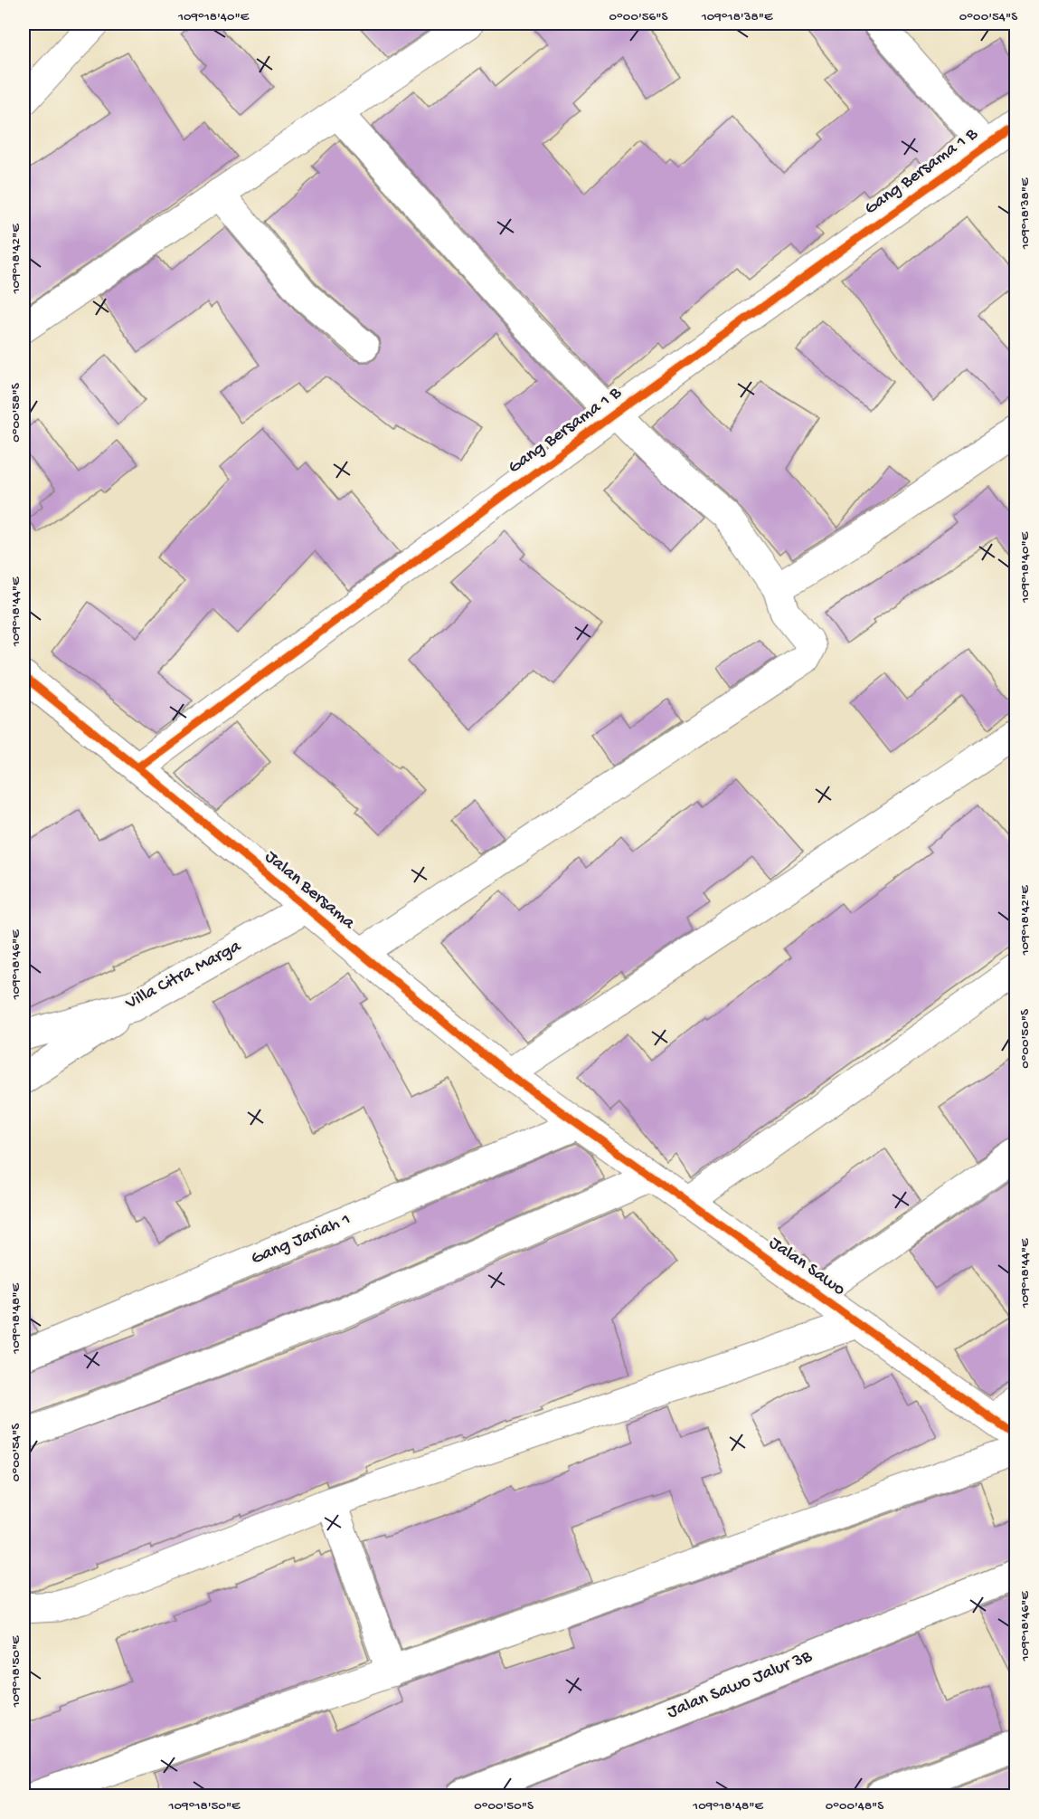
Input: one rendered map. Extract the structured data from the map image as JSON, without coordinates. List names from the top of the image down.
{
  "streets": {
    "street": [
      "Gang Bersama 1 B",
      "Jalan Bersama",
      "Villa Citra Marga",
      "Gang Jariah 1",
      "Jalan Sawo",
      "Jalan Sawo Jalur 3B"
    ]
  },
  "crossings": [
    ["Gang Bersama 1 B", "Jalan Bersama"],
    ["Jalan Bersama", "Villa Citra Marga"],
    ["Jalan Bersama", "Gang Jariah 1"],
    ["Jalan Bersama", "Jalan Sawo"],
    ["Gang Jariah 1", "Jalan Sawo"]
  ],
  "coordinates": [
    "109°18'40\"E",
    "0°00'56\"S",
    "109°18'38\"E",
    "0°00'54\"S",
    "109°18'42\"E",
    "0°00'58\"S",
    "109°18'44\"E",
    "109°18'46\"E",
    "0°00'50\"S",
    "109°18'48\"E",
    "109°18'50\"E",
    "0°00'48\"S"
  ]
}
